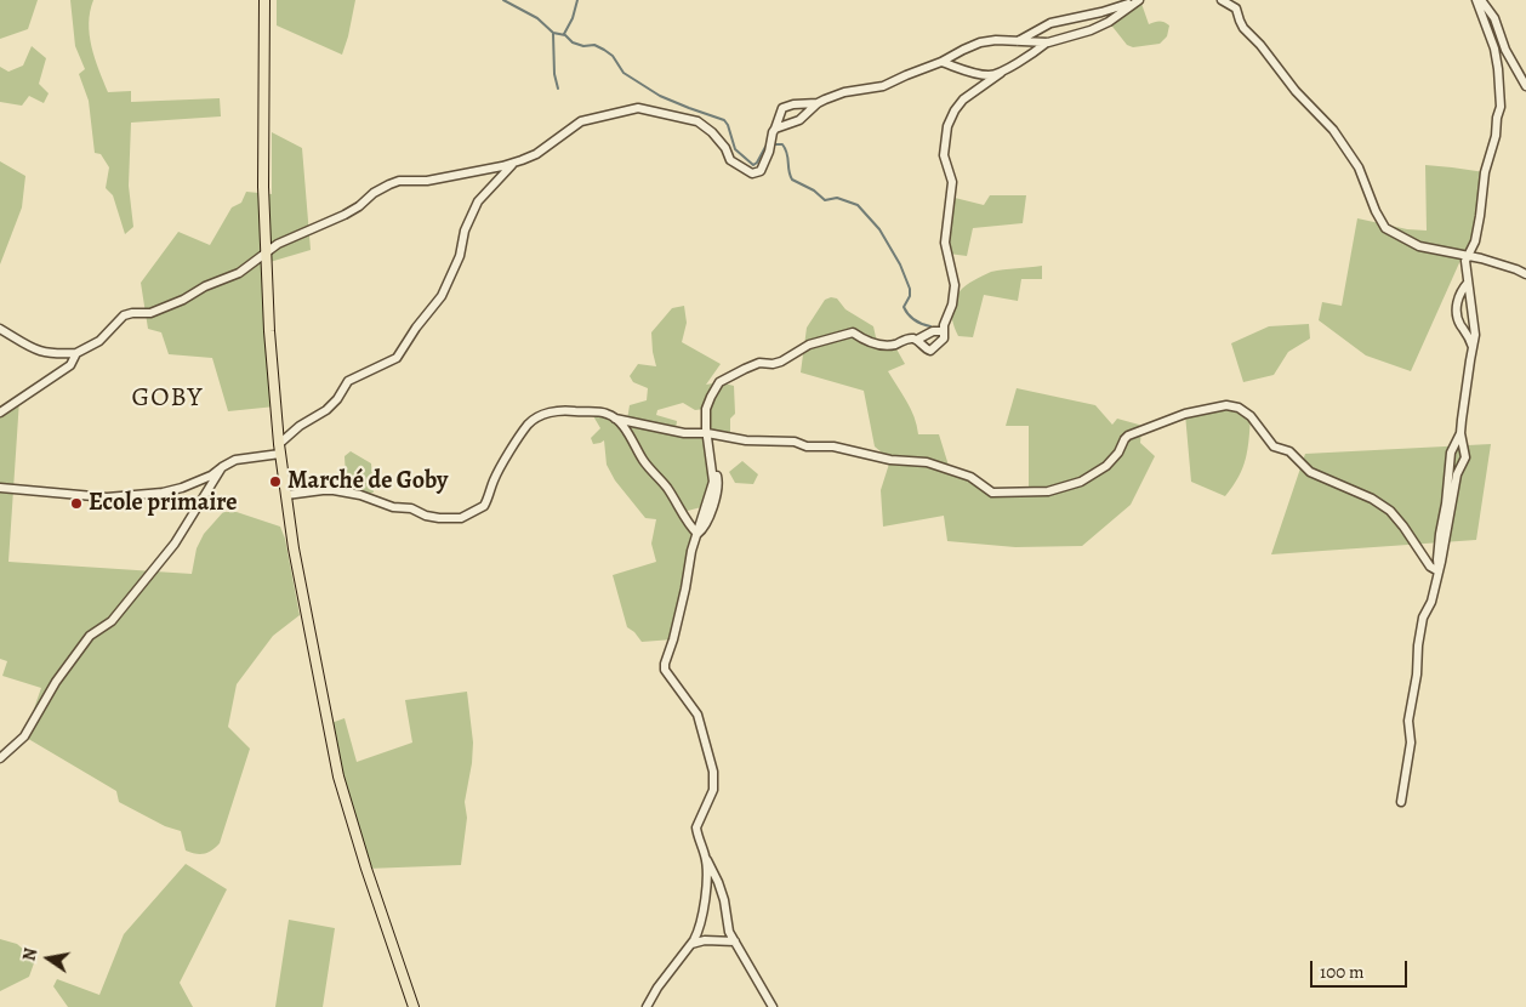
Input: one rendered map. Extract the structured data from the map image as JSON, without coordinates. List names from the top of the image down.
{
  "districts": ["GOBY"],
  "places": ["Marché de Goby", "Ecole primaire"],
  "scale_bar": "100 m",
  "north": "left"
}
